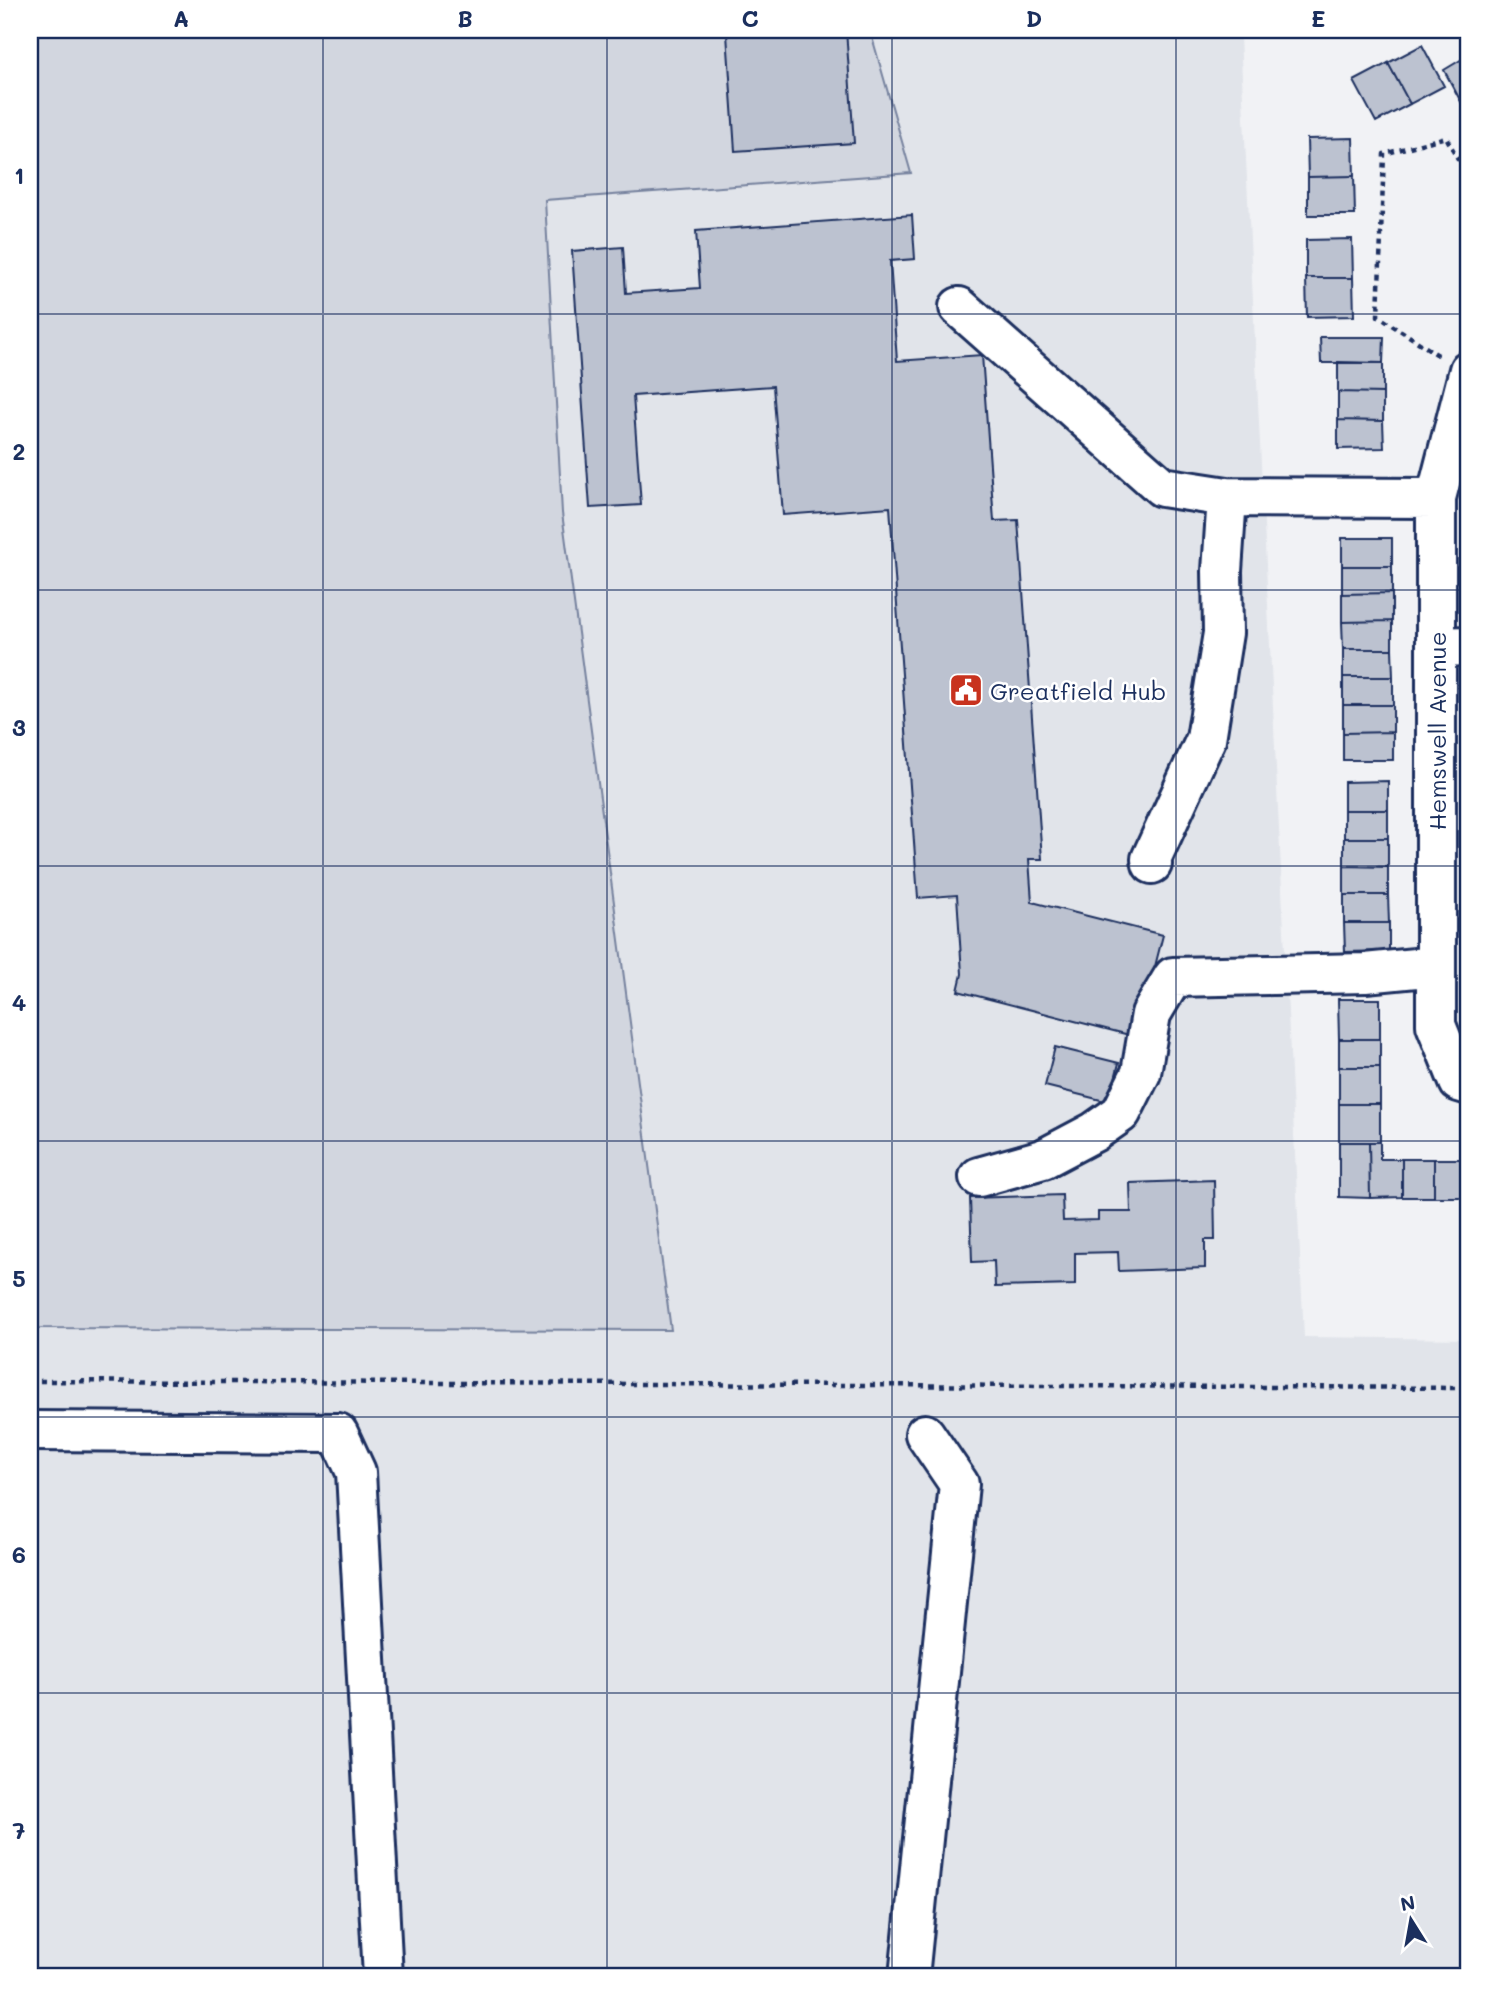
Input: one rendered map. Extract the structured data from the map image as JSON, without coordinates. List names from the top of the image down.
{
  "streets": {
    "street": ["Hemswell Avenue"]
  },
  "places": {
    "public building": ["Greatfield Hub"]
  },
  "north": "top",
  "grid": {
    "columns": [
      "A",
      "B",
      "C",
      "D",
      "E"
    ],
    "rows": [
      "1",
      "2",
      "3",
      "4",
      "5",
      "6",
      "7"
    ]
  }
}
